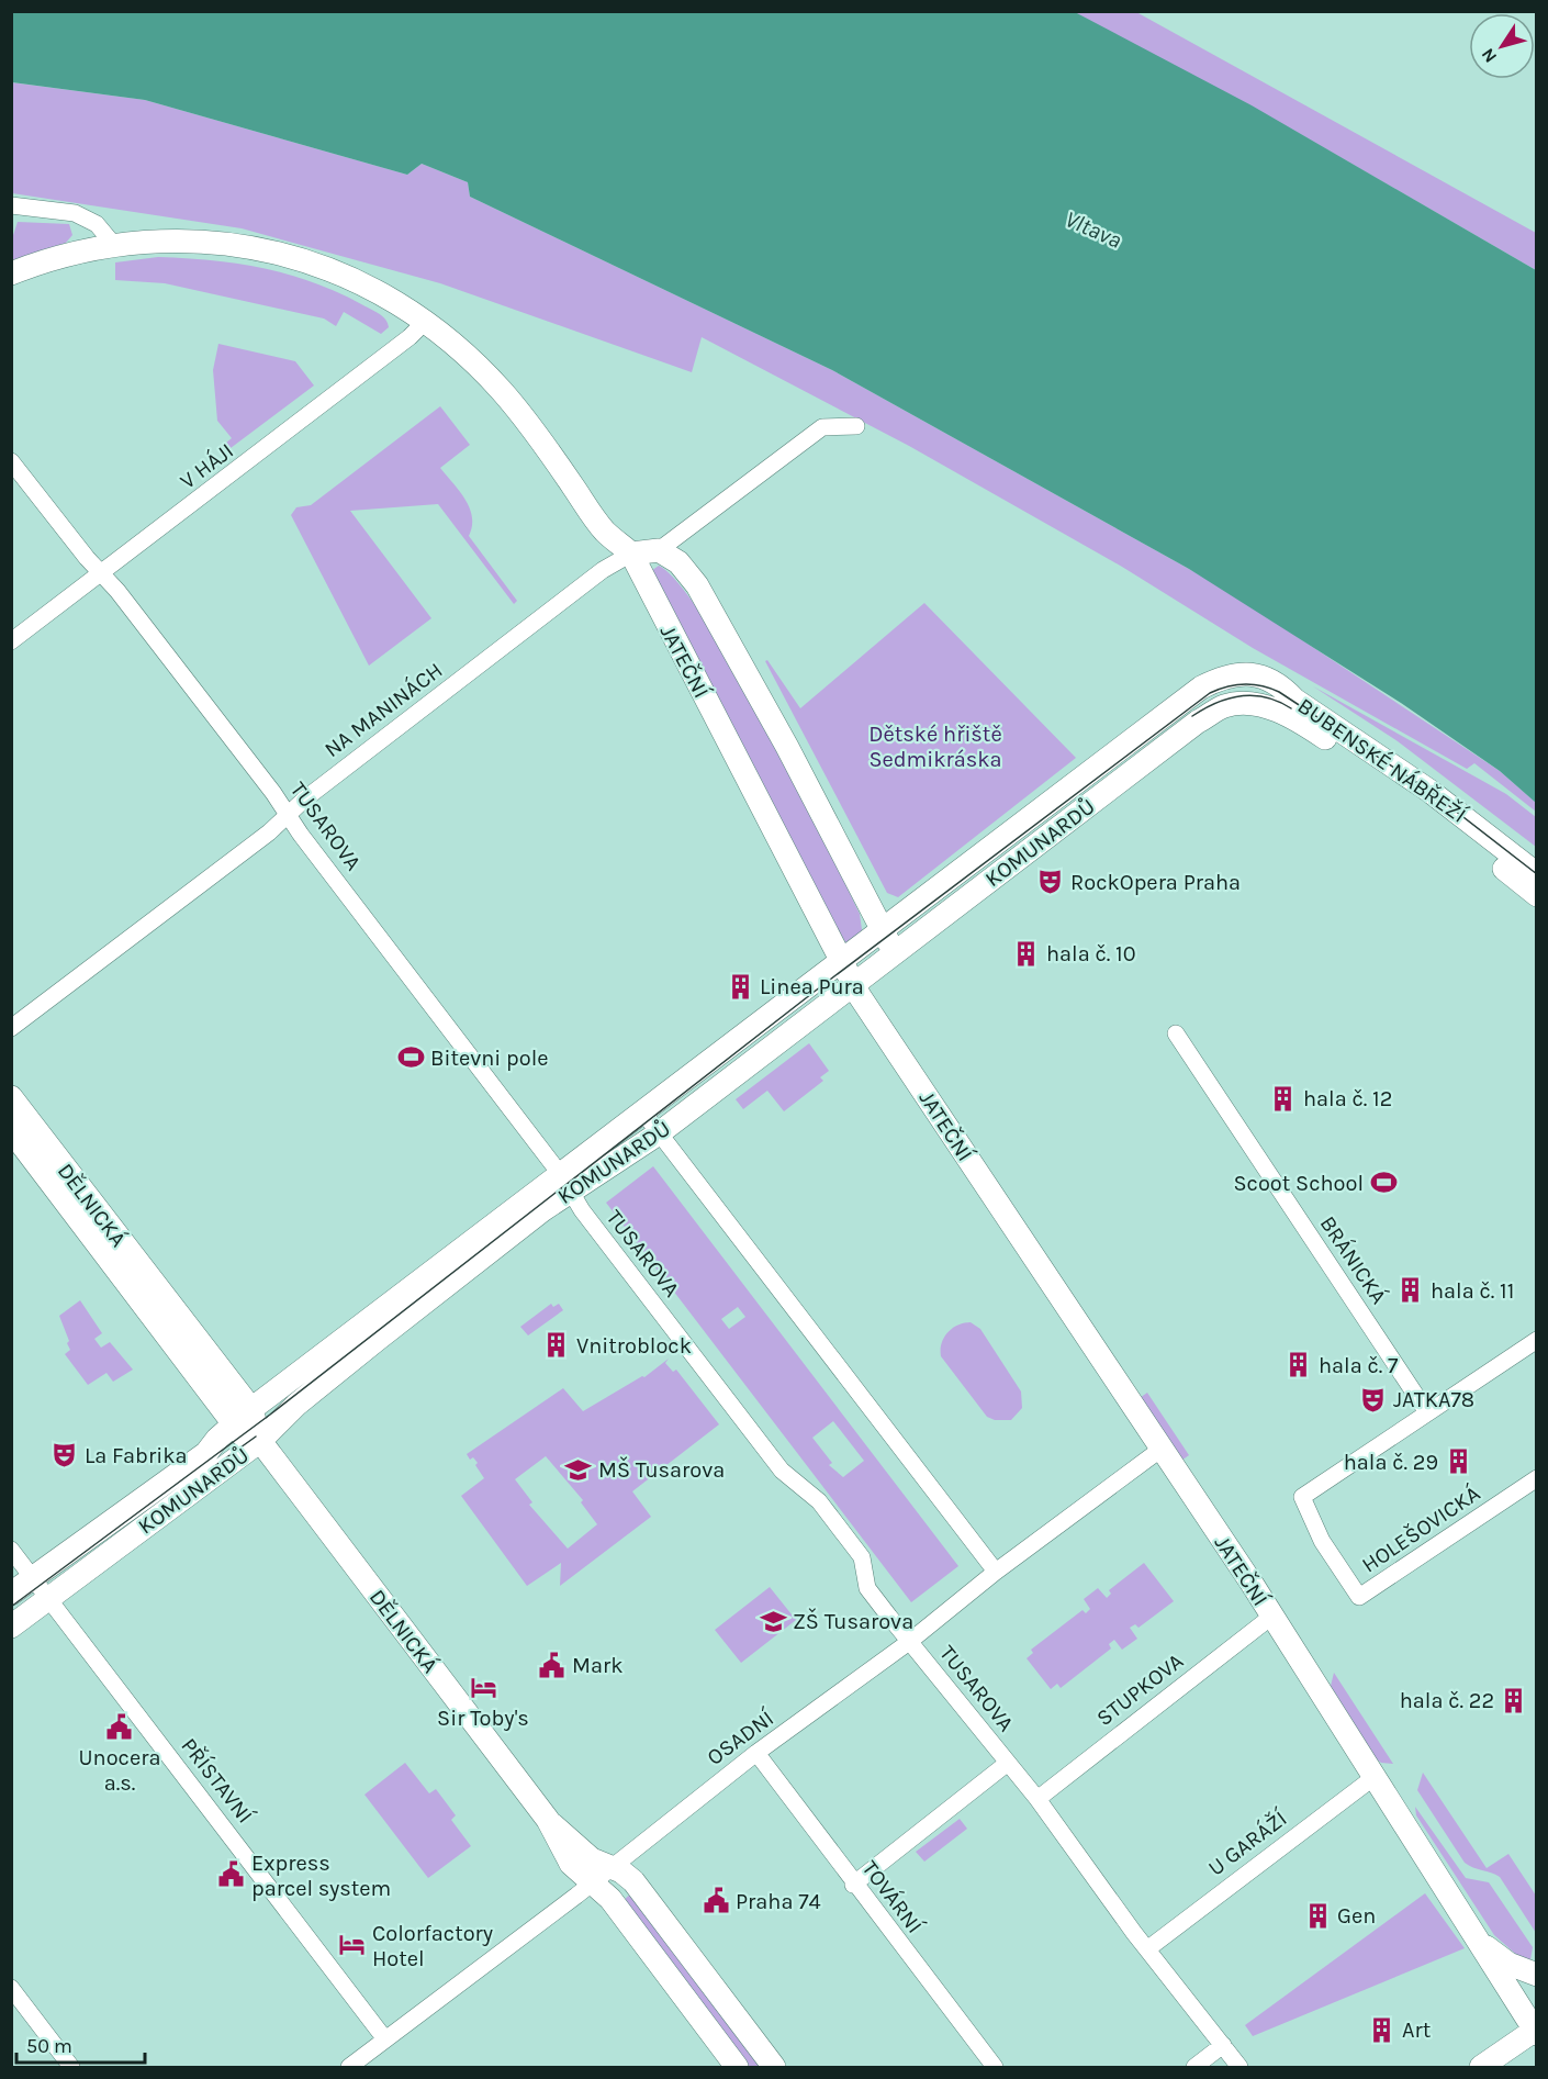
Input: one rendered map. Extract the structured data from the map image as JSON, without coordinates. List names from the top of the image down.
{
  "streets": {
    "street": [
      "V HÁJI",
      "JATEČNÍ",
      "NA MANINÁCH",
      "BUBENSKÉ NÁBŘEŽÍ",
      "TUSAROVA",
      "KOMUNARDŮ",
      "DĚLNICKÁ",
      "BRÁNICKÁ",
      "HOLEŠOVICKÁ",
      "STUPKOVA",
      "OSADNÍ",
      "PŘÍSTAVNÍ",
      "U GARÁŽÍ",
      "TOVÁRNÍ"
    ]
  },
  "crossings": [
    ["V HÁJI", "JATEČNÍ"],
    ["V HÁJI", "TUSAROVA"],
    ["JATEČNÍ", "NA MANINÁCH"],
    ["JATEČNÍ", "KOMUNARDŮ"],
    ["JATEČNÍ", "STUPKOVA"],
    ["JATEČNÍ", "OSADNÍ"],
    ["JATEČNÍ", "U GARÁŽÍ"],
    ["NA MANINÁCH", "TUSAROVA"],
    ["BUBENSKÉ NÁBŘEŽÍ", "KOMUNARDŮ"],
    ["TUSAROVA", "KOMUNARDŮ"],
    ["TUSAROVA", "STUPKOVA"],
    ["TUSAROVA", "OSADNÍ"],
    ["TUSAROVA", "U GARÁŽÍ"],
    ["KOMUNARDŮ", "DĚLNICKÁ"],
    ["KOMUNARDŮ", "PŘÍSTAVNÍ"],
    ["DĚLNICKÁ", "OSADNÍ"],
    ["BRÁNICKÁ", "HOLEŠOVICKÁ"],
    ["OSADNÍ", "PŘÍSTAVNÍ"],
    ["OSADNÍ", "TOVÁRNÍ"]
  ],
  "water": ["Vltava"],
  "parks": ["Dětské hřiště Sedmikráska"],
  "places": {
    "theatre": ["RockOpera Praha", "JATKA78", "La Fabrika"],
    "building": [
      "hala č. 10",
      "Linea Pura",
      "hala č. 12",
      "hala č. 11",
      "Vnitroblock",
      "hala č. 7",
      "hala č. 29",
      "hala č. 22",
      "Gen",
      "Art"
    ],
    "sports": ["Bitevni pole", "Scoot School"],
    "school or university": ["MŠ Tusarova", "ZŠ Tusarova"],
    "public building": [
      "Mark",
      "Unocera a.s.",
      "Express parcel system",
      "Praha 74"
    ],
    "hotel": ["Sir Toby's", "Colorfactory Hotel"]
  },
  "scale_bar": "50 m",
  "north": "bottom left"
}
